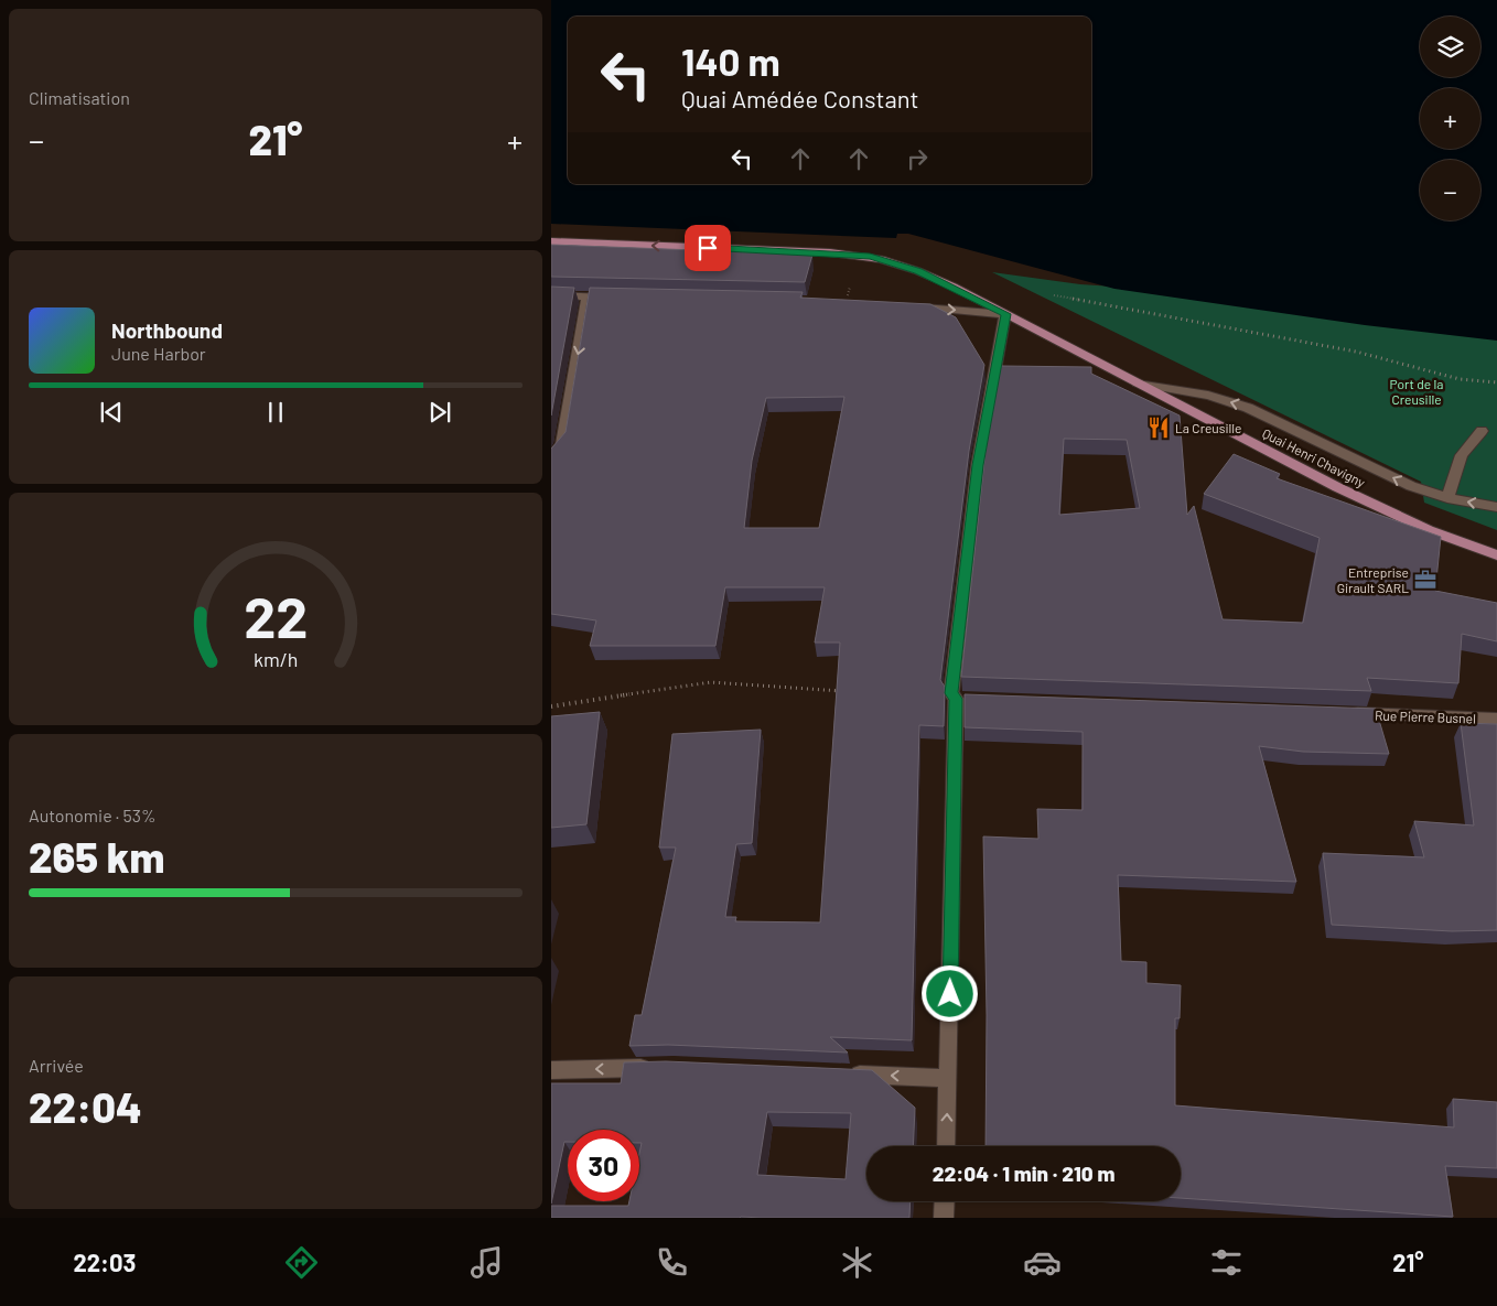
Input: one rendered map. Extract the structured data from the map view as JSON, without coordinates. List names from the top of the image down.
{
  "streets": {
    "main road": ["Quai Henri Chavigny"],
    "street": ["Rue Pierre Busnel"]
  },
  "one_way": ["Quai Henri Chavigny"],
  "parks": ["Port de la Creusille"],
  "places": {
    "restaurant": ["La Creusille"],
    "office": ["Entreprise Girault SARL"]
  },
  "page": {
    "tile": [
      "Climatisation",
      ["Autonomie · 53%", "265 km"],
      ["Arrivée", "22:04"]
    ],
    "map_buttons": ["+", "−"],
    "turn": ["140 m", "Quai Amédée Constant"],
    "heat": ["−", "21°", "+"],
    "song": ["Northbound", "June Harbor"],
    "limit": "30",
    "trip": "22:04 · 1 min · 210 m",
    "tabs": ["22:03", "21°"],
    "gauge": ["22", "km/h"]
  }
}
